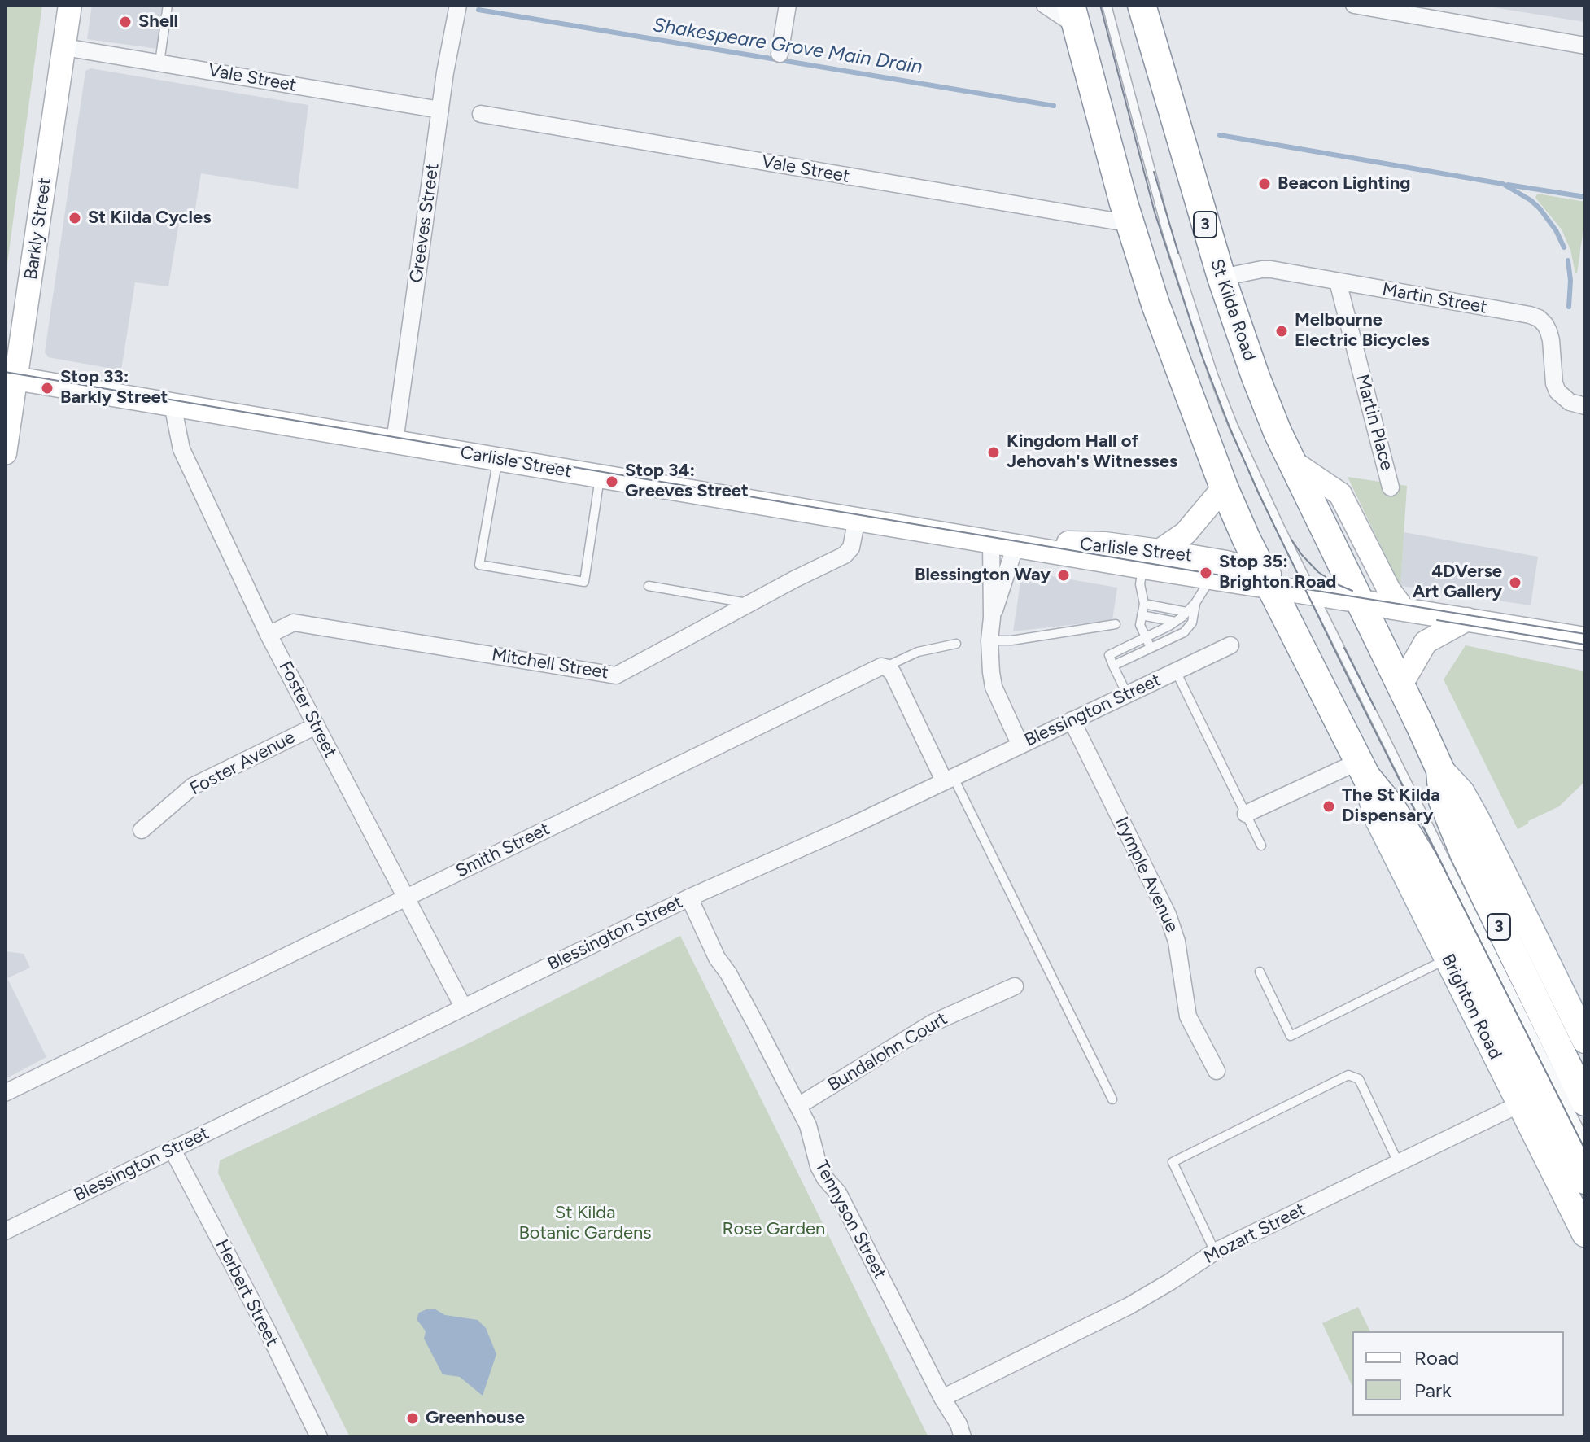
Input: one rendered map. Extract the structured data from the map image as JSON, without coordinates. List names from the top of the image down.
{
  "streets": {
    "highway": ["3", "St Kilda Road", "Brighton Road"],
    "main road": ["Barkly Street", "Carlisle Street"],
    "street": [
      "Vale Street",
      "Greeves Street",
      "Martin Street",
      "Martin Place",
      "Mitchell Street",
      "Foster Street",
      "Blessington Street",
      "Foster Avenue",
      "Smith Street",
      "Irymple Avenue",
      "Bundalohn Court",
      "Tennyson Street",
      "Mozart Street",
      "Herbert Street"
    ]
  },
  "crossings": [
    ["Vale Street", "Greeves Street"],
    ["Vale Street", "3"],
    ["Vale Street", "Barkly Street"],
    ["Greeves Street", "Carlisle Street"],
    ["3", "Carlisle Street"],
    ["3", "Brighton Road"],
    ["Barkly Street", "Carlisle Street"],
    ["Martin Street", "St Kilda Road"],
    ["Martin Street", "Martin Place"],
    ["St Kilda Road", "Carlisle Street"],
    ["St Kilda Road", "Brighton Road"],
    ["Carlisle Street", "Mitchell Street"],
    ["Carlisle Street", "Foster Street"],
    ["Carlisle Street", "Brighton Road"],
    ["Mitchell Street", "Foster Street"],
    ["Foster Street", "Blessington Street"],
    ["Foster Street", "Foster Avenue"],
    ["Foster Street", "Smith Street"],
    ["Blessington Street", "Irymple Avenue"],
    ["Blessington Street", "Tennyson Street"],
    ["Blessington Street", "Herbert Street"],
    ["Brighton Road", "Mozart Street"],
    ["Bundalohn Court", "Tennyson Street"],
    ["Tennyson Street", "Mozart Street"]
  ],
  "water": ["Shakespeare Grove Main Drain"],
  "parks": ["St Kilda Botanic Gardens", "Rose Garden"],
  "places": [
    "Shell",
    "Beacon Lighting",
    "St Kilda Cycles",
    "Melbourne Electric Bicycles",
    "Stop 33: Barkly Street",
    "Kingdom Hall of Jehovah's Witnesses",
    "Stop 34: Greeves Street",
    "Stop 35: Brighton Road",
    "Blessington Way",
    "4DVerse Art Gallery",
    "The St Kilda Dispensary",
    "Greenhouse"
  ],
  "legend": ["Road", "Park"]
}
